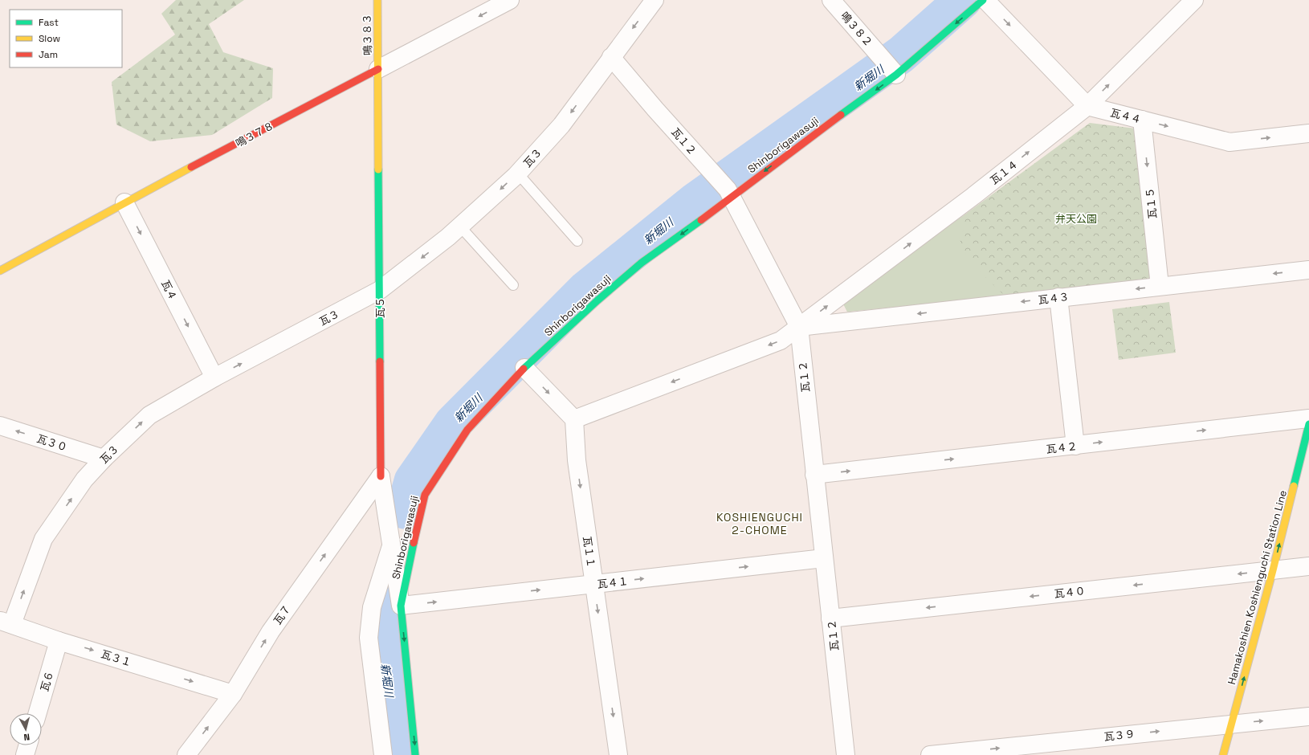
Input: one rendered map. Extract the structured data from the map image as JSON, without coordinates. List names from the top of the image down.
{
  "streets": {
    "street": [
      "鳴３８２",
      "鳴３８３",
      "瓦４４",
      "鳴３７８",
      "瓦１２",
      "Shinborigawasuji",
      "瓦３",
      "瓦１４",
      "瓦１５",
      "瓦４",
      "瓦４３",
      "瓦５",
      "瓦３０",
      "瓦４２",
      "瓦１１",
      "瓦４１",
      "Hamakoshien Koshienguchi Station Line",
      "瓦４０",
      "瓦７",
      "瓦３１",
      "瓦６",
      "瓦３９"
    ]
  },
  "crossings": [
    ["鳴３８２", "Shinborigawasuji"],
    ["鳴３８３", "鳴３７８"],
    ["鳴３８３", "瓦５"],
    ["瓦４４", "瓦１４"],
    ["瓦４４", "瓦１５"],
    ["鳴３７８", "瓦４"],
    ["鳴３７８", "瓦５"],
    ["瓦１２", "Shinborigawasuji"],
    ["瓦１２", "瓦３"],
    ["瓦１２", "瓦１４"],
    ["瓦１２", "瓦４３"],
    ["瓦１２", "瓦４２"],
    ["瓦１２", "瓦４１"],
    ["瓦１２", "瓦４０"],
    ["Shinborigawasuji", "瓦５"],
    ["Shinborigawasuji", "瓦４１"],
    ["瓦３", "瓦４"],
    ["瓦３", "瓦５"],
    ["瓦３", "瓦３０"],
    ["瓦３", "瓦３１"],
    ["瓦１４", "瓦４３"],
    ["瓦１４", "瓦１１"],
    ["瓦１５", "瓦４３"],
    ["瓦５", "瓦４１"],
    ["瓦５", "瓦７"],
    ["瓦１１", "瓦４１"],
    ["Hamakoshien Koshienguchi Station Line", "瓦４０"],
    ["Hamakoshien Koshienguchi Station Line", "瓦３９"],
    ["瓦７", "瓦３１"],
    ["瓦３１", "瓦６"]
  ],
  "one_way": [
    "瓦４４",
    "Shinborigawasuji",
    "瓦１５",
    "瓦４",
    "瓦４３",
    "瓦３０",
    "瓦４２",
    "瓦１１",
    "瓦４１",
    "Hamakoshien Koshienguchi Station Line",
    "瓦４０",
    "瓦７",
    "瓦３１",
    "瓦３９"
  ],
  "districts": ["KOSHIENGUCHI 2-CHOME"],
  "water": ["新堀川"],
  "parks": ["弁天公園"],
  "legend": ["Fast", "Slow", "Jam"],
  "north": "bottom"
}
